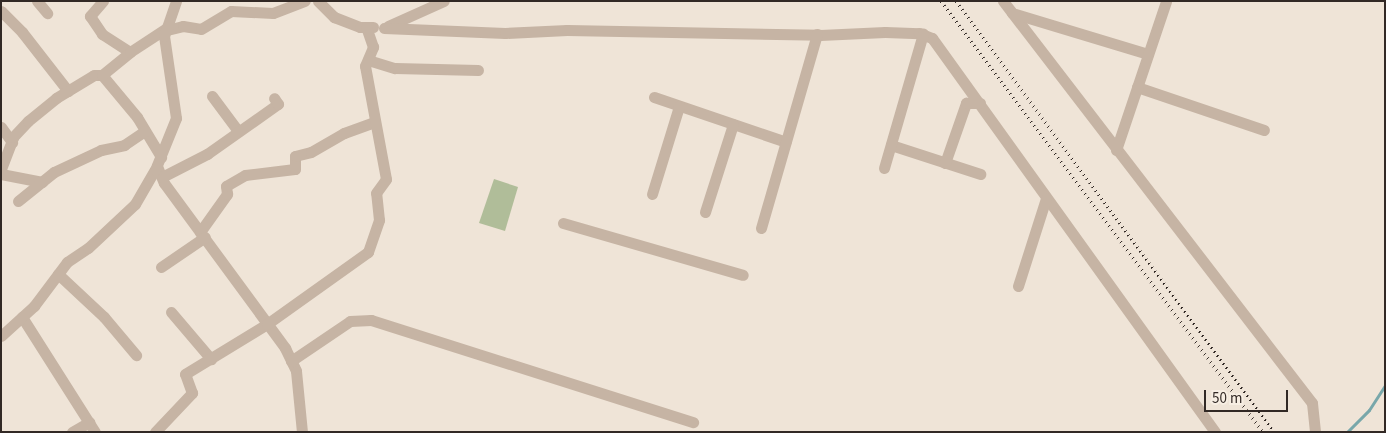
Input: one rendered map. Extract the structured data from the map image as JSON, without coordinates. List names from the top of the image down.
{
  "scale_bar": "50 m"
}
